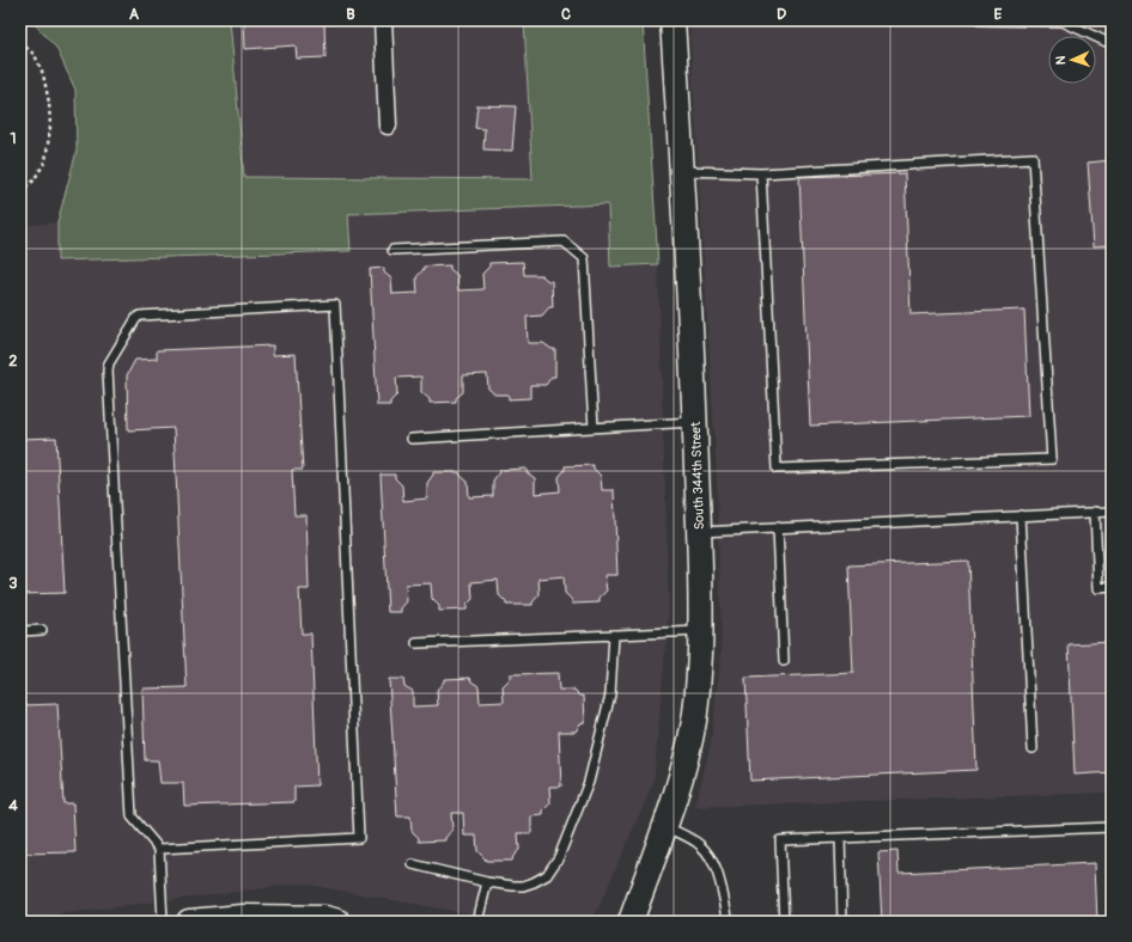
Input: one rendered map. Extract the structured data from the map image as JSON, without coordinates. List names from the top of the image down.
{
  "streets": {
    "street": ["South 344th Street"]
  },
  "north": "left",
  "grid": {
    "columns": [
      "A",
      "B",
      "C",
      "D",
      "E"
    ],
    "rows": [
      "1",
      "2",
      "3",
      "4"
    ]
  }
}
